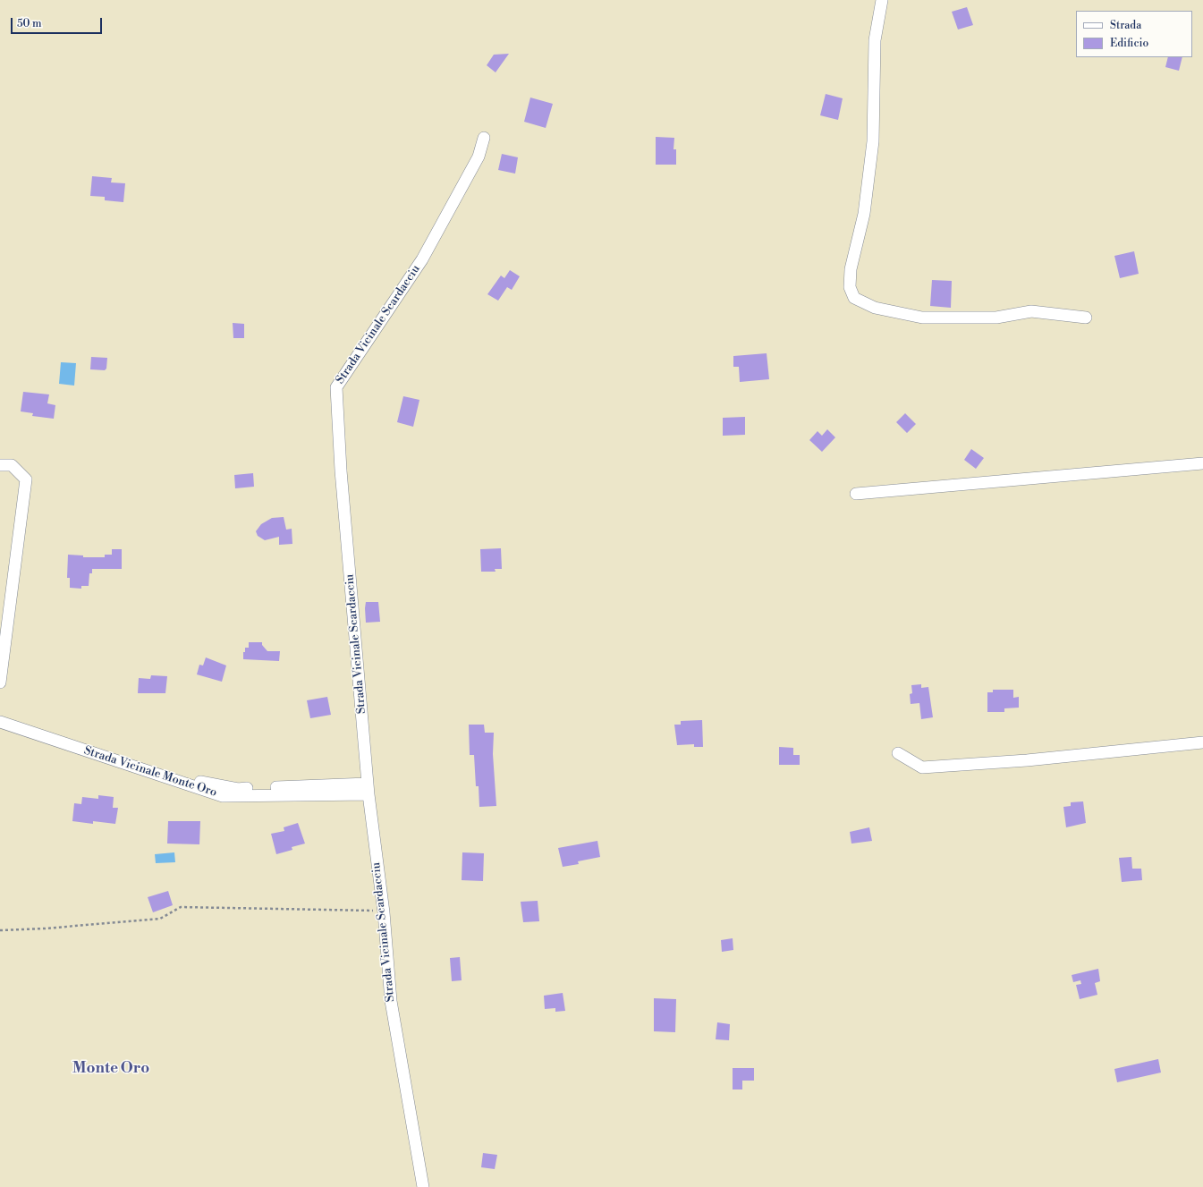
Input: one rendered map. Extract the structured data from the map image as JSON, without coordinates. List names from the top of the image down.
{
  "streets": {
    "street": ["Strada Vicinale Scardacciu", "Strada Vicinale Monte Oro"]
  },
  "crossings": [
    ["Strada Vicinale Scardacciu", "Strada Vicinale Monte Oro"]
  ],
  "districts": ["Monte Oro"],
  "legend": ["Strada", "Edificio"],
  "scale_bar": "50 m"
}
